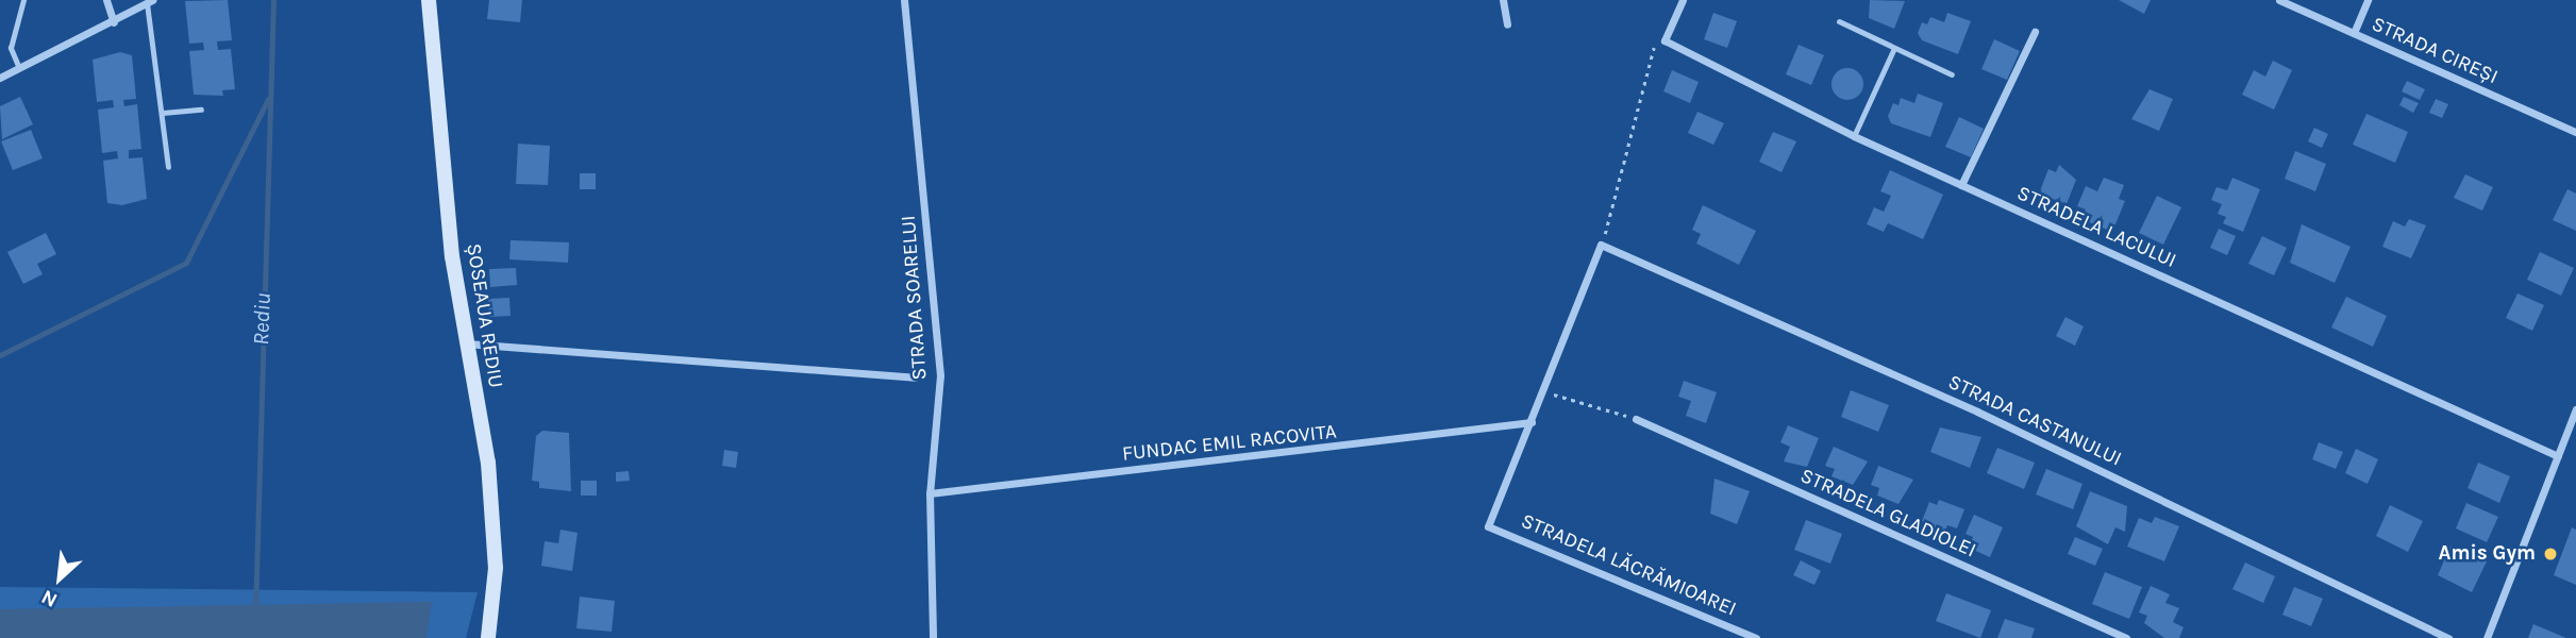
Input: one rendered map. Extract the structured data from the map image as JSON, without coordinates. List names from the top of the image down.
{
  "streets": {
    "main road": ["ȘOSEAUA REDIU"],
    "street": [
      "STRADA CIREȘI",
      "STRADELA LACULUI",
      "STRADA SOARELUI",
      "STRADA CASTANULUI",
      "FUNDAC EMIL RACOVITA",
      "STRADELA GLADIOLEI",
      "STRADELA LĂCRĂMIOAREI"
    ]
  },
  "crossings": [
    ["STRADA SOARELUI", "FUNDAC EMIL RACOVITA"],
    ["FUNDAC EMIL RACOVITA", "STRADELA LĂCRĂMIOAREI"]
  ],
  "water": ["Rediu"],
  "places": ["Amis Gym"],
  "north": "bottom left"
}
